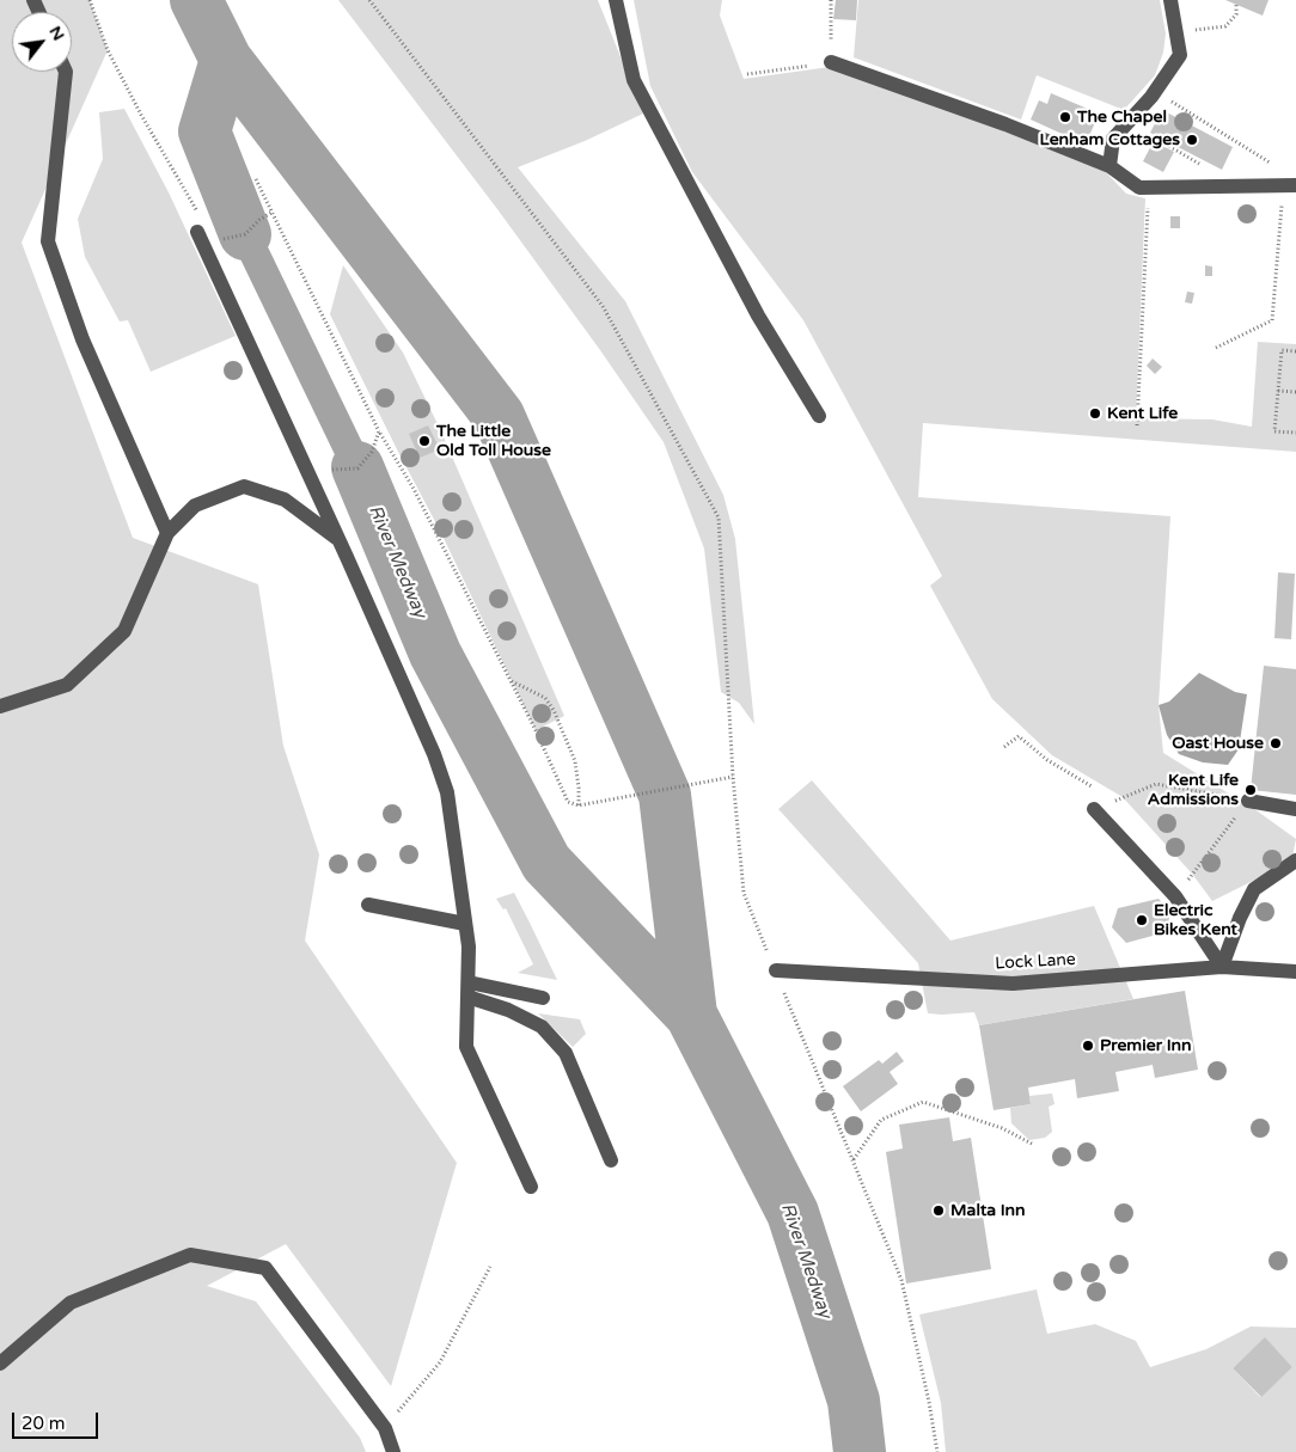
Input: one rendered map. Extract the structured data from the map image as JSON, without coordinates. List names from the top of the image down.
{
  "streets": {
    "street": ["Lock Lane"]
  },
  "water": ["River Medway"],
  "places": [
    "The Chapel",
    "Lenham Cottages",
    "Kent Life",
    "The Little Old Toll House",
    "Oast House",
    "Kent Life Admissions",
    "Electric Bikes Kent",
    "Premier Inn",
    "Malta Inn"
  ],
  "scale_bar": "20 m",
  "north": "top right"
}
